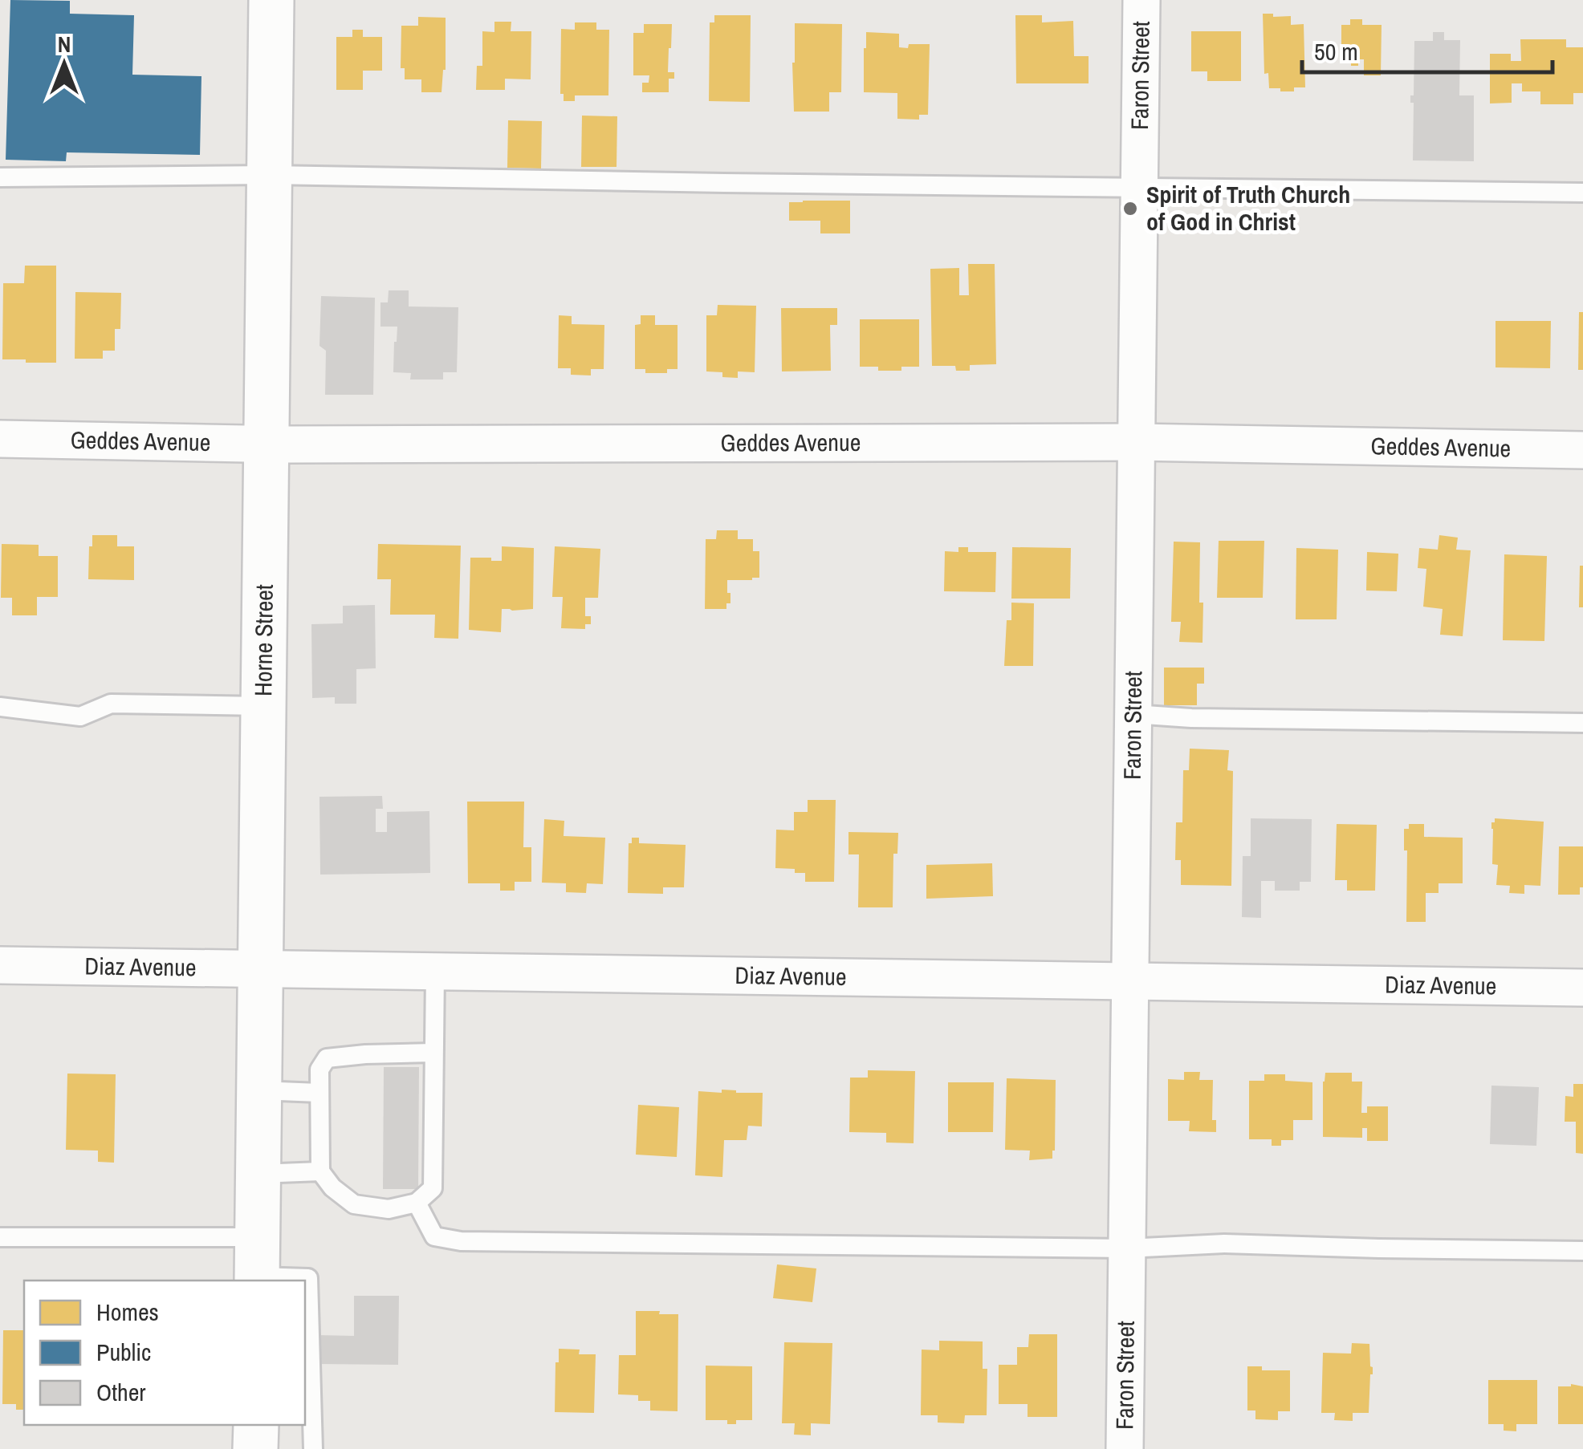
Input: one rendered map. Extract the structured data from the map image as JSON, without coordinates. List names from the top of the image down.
{
  "streets": {
    "street": [
      "Faron Street",
      "Geddes Avenue",
      "Horne Street",
      "Diaz Avenue"
    ]
  },
  "crossings": [
    ["Faron Street", "Geddes Avenue"],
    ["Faron Street", "Diaz Avenue"],
    ["Geddes Avenue", "Horne Street"],
    ["Horne Street", "Diaz Avenue"]
  ],
  "places": ["Spirit of Truth Church of God in Christ"],
  "legend": ["Homes", "Public", "Other"],
  "scale_bar": "50 m",
  "north": "top"
}
